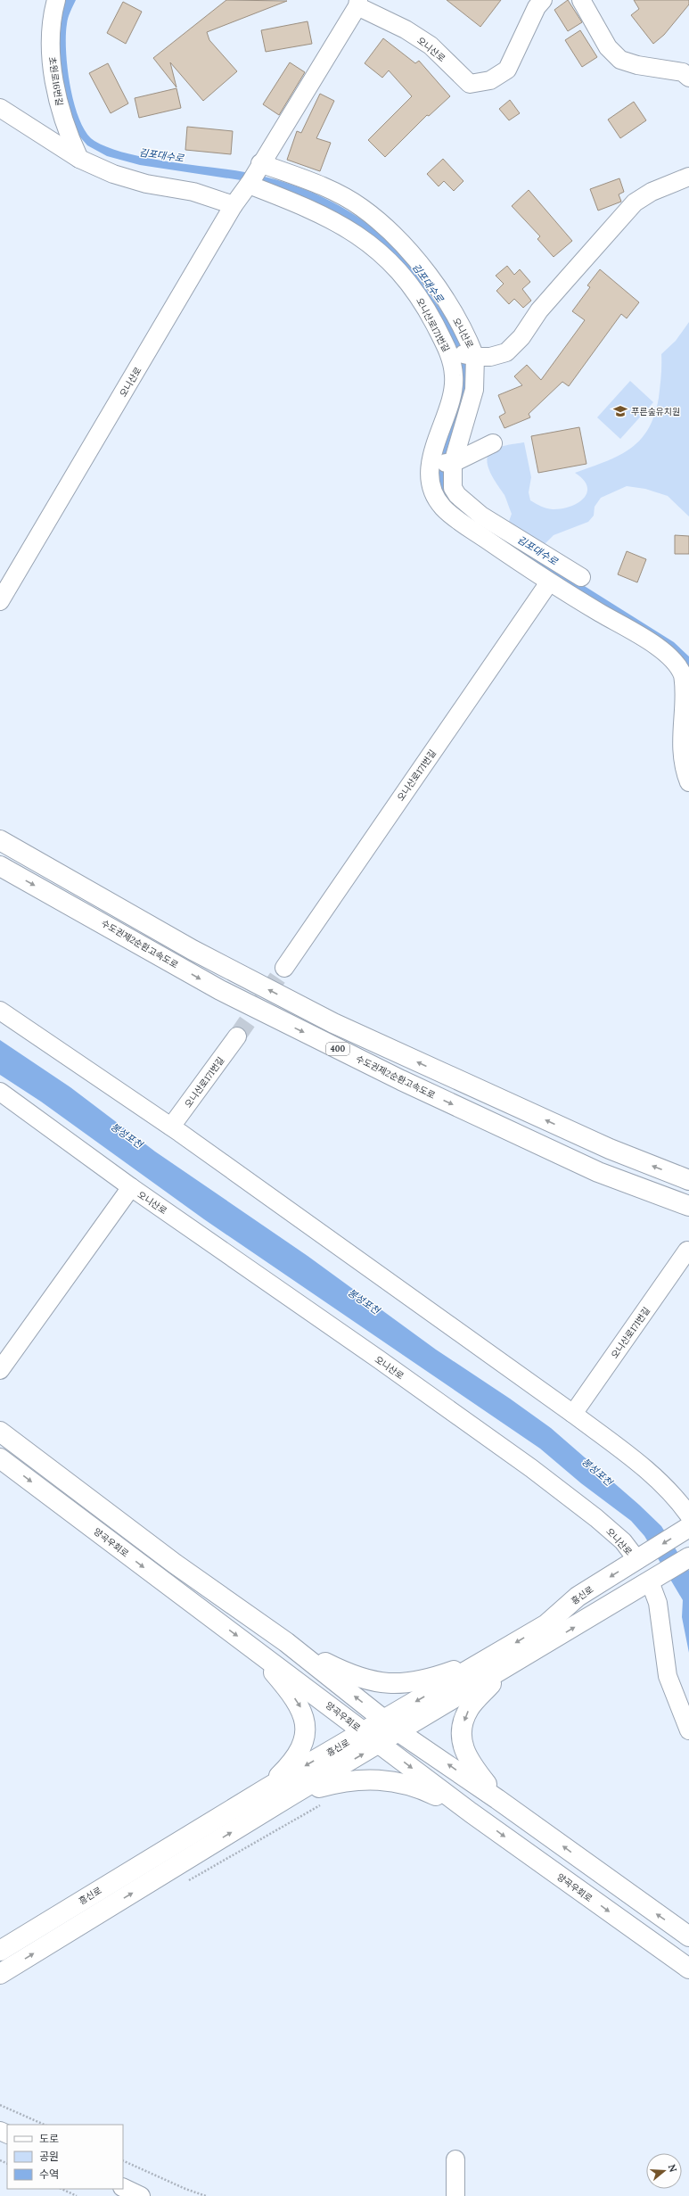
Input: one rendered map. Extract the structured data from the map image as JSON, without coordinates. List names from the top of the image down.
{
  "streets": {
    "main road": [
      "수도권제2순환고속도로",
      "400",
      "양곡우회로",
      "흥신로"
    ],
    "street": ["오니산로", "초원로16번길", "오니산로171번길"]
  },
  "crossings": [
    ["오니산로", "오니산로171번길"],
    ["오니산로", "흥신로"],
    ["양곡우회로", "흥신로"]
  ],
  "water": ["김포대수로", "봉성포천"],
  "places": {
    "school or university": ["푸른숲유치원"]
  },
  "legend": ["도로", "공원", "수역"],
  "north": "right"
}
